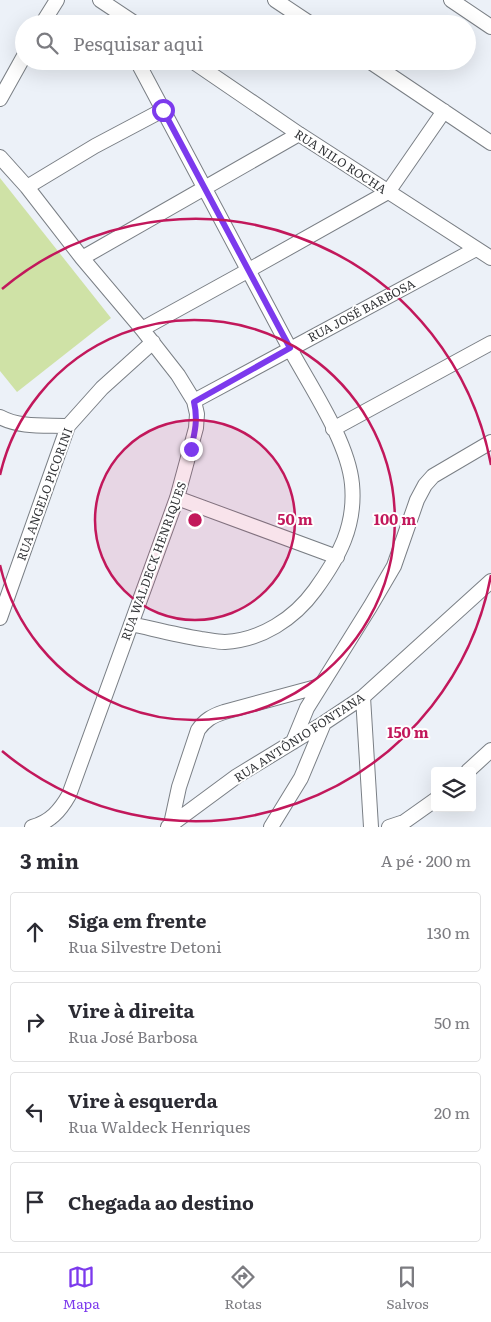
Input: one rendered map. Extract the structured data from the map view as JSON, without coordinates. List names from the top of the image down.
{
  "streets": {
    "street": [
      "RUA NILO ROCHA",
      "RUA JOSÉ BARBOSA",
      "RUA ANGELO PICORINI",
      "RUA WALDECK HENRIQUES",
      "RUA ANTÔNIO FONTANA"
    ]
  },
  "crossings": [
    ["RUA NILO ROCHA", "RUA JOSÉ BARBOSA"],
    ["RUA JOSÉ BARBOSA", "RUA WALDECK HENRIQUES"],
    ["RUA ANGELO PICORINI", "RUA WALDECK HENRIQUES"]
  ],
  "page": {
    "search": "Pesquisar aqui",
    "heading": ["3 min", "A pé · 200 m"],
    "list": [
      ["Siga em frente", "Rua Silvestre Detoni", "130 m"],
      ["Vire à direita", "Rua José Barbosa", "50 m"],
      ["Vire à esquerda", "Rua Waldeck Henriques", "20 m"],
      "Chegada ao destino"
    ],
    "nav": ["Mapa", "Rotas", "Salvos"]
  },
  "rings": ["50 m", "100 m", "150 m"]
}
